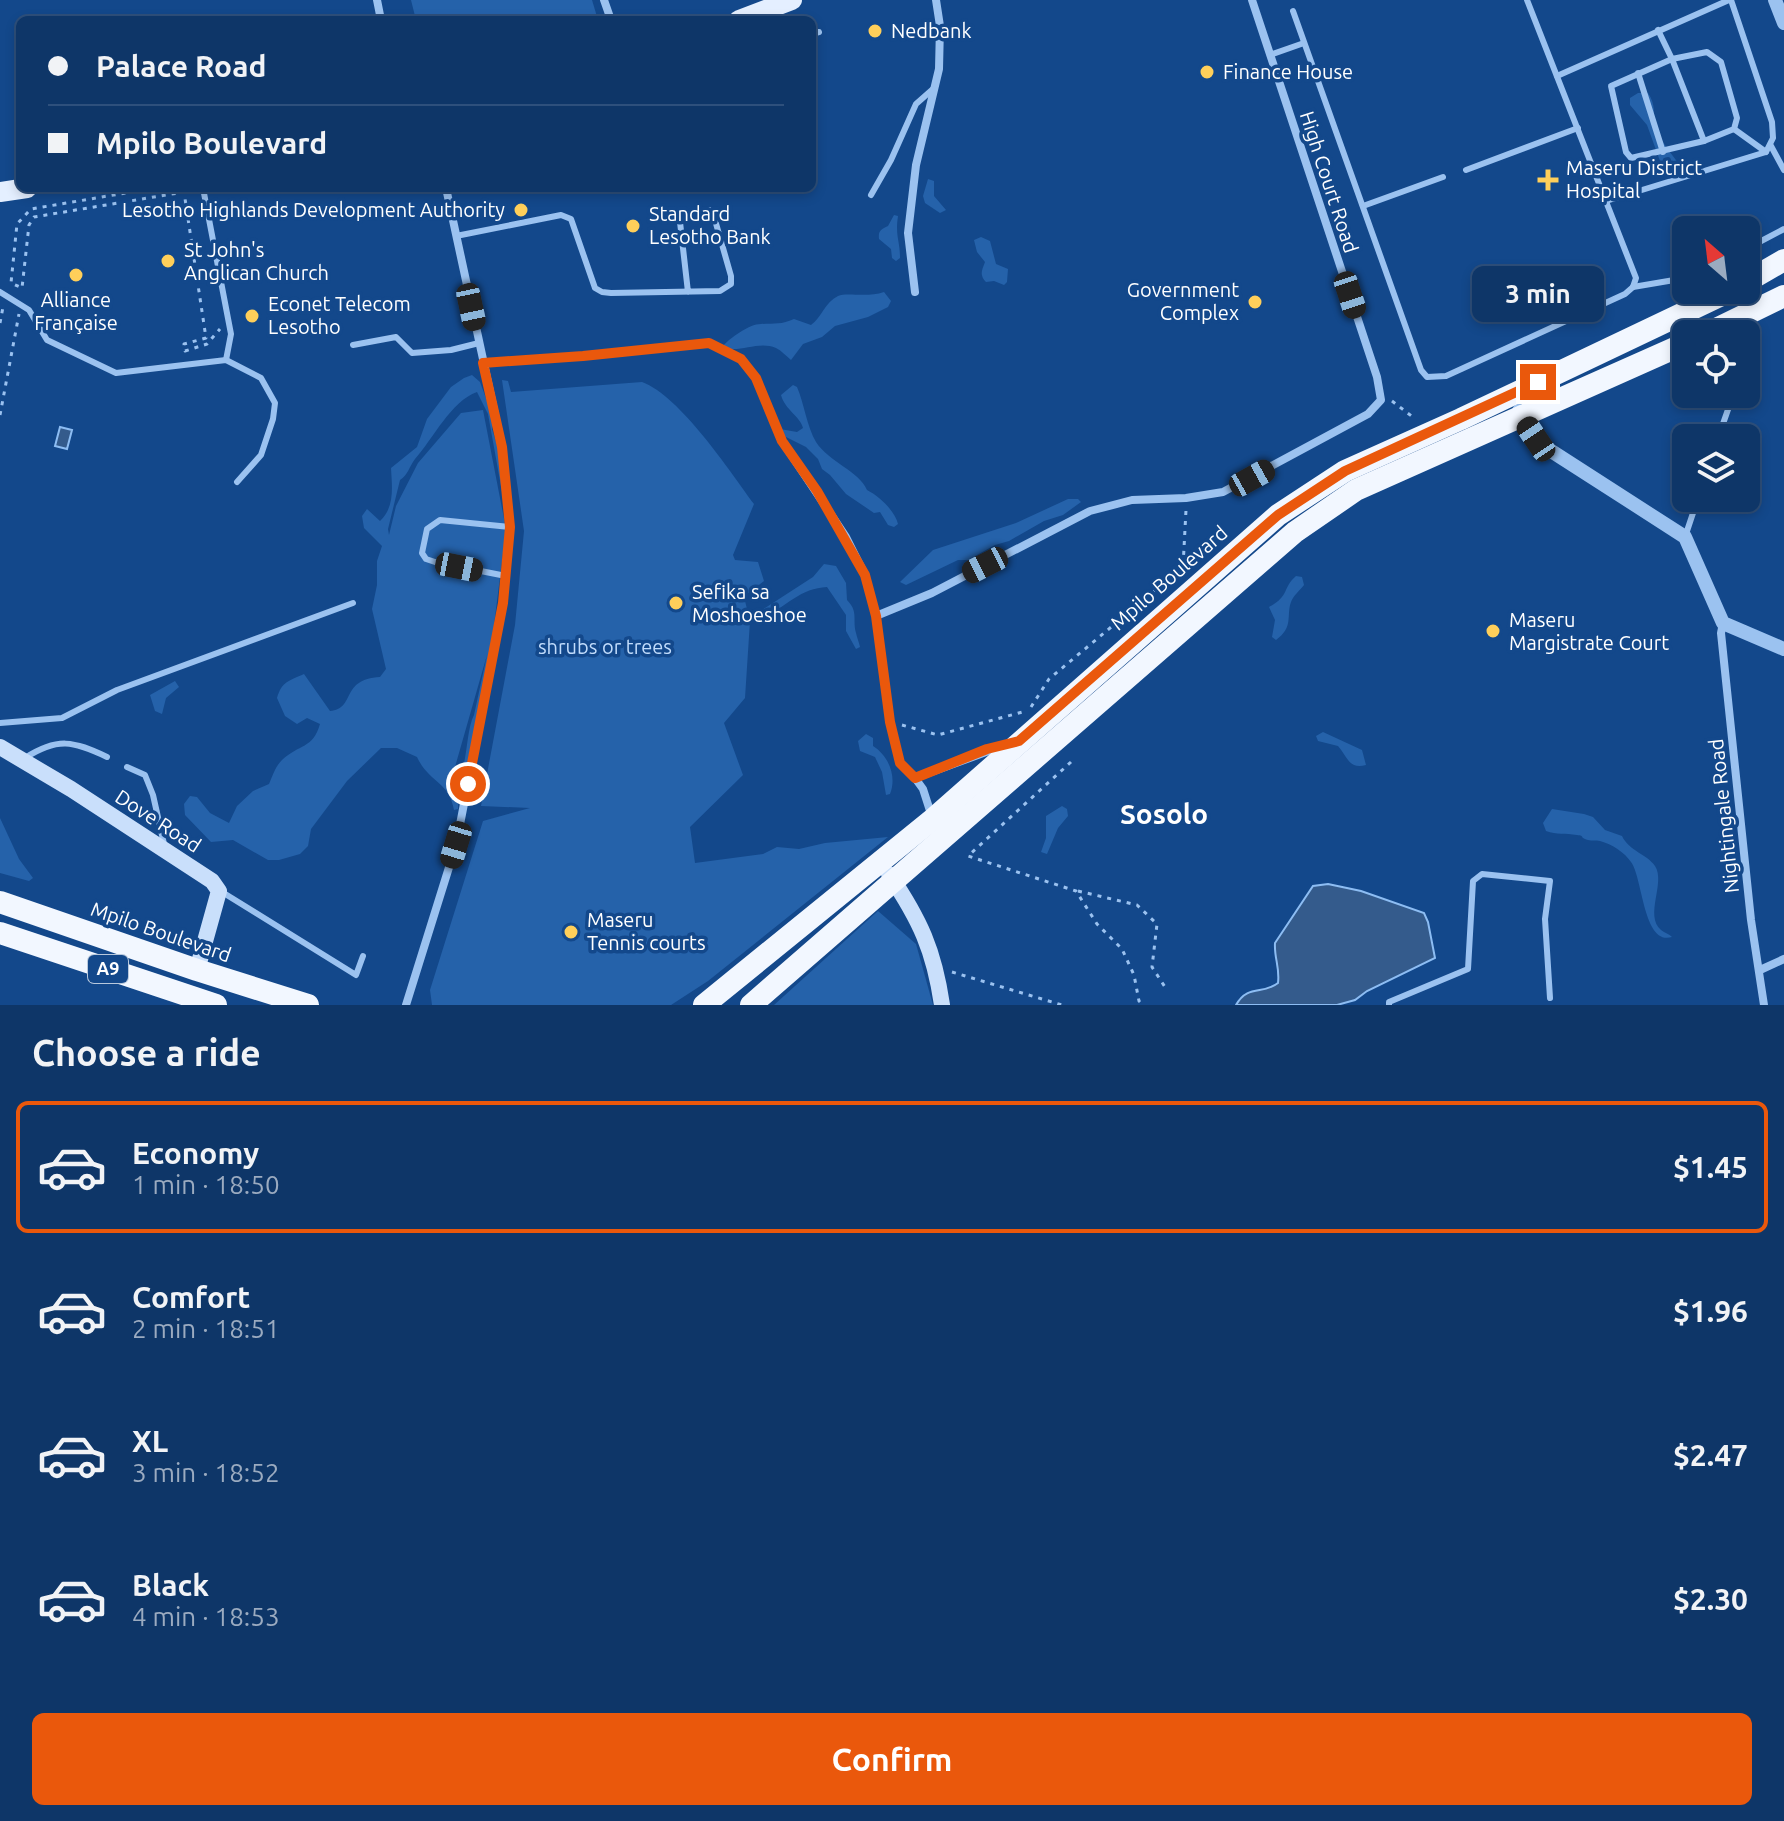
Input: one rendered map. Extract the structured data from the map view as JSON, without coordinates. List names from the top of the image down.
{
  "streets": {
    "highway": ["Mpilo Boulevard", "A9"],
    "main road": ["Dove Road"],
    "street": ["High Court Road", "Nightingale Road"]
  },
  "districts": ["Sosolo"],
  "parks": ["shrubs or trees"],
  "places": {
    "other": [
      "Nedbank",
      "Finance House",
      "Lesotho Highlands Development Authority",
      "Standard Lesotho Bank",
      "St John's Anglican Church",
      "Alliance Française",
      "Government Complex",
      "Econet Telecom Lesotho",
      "Sefika sa Moshoeshoe",
      "Maseru Margistrate Court",
      "Maseru Tennis courts"
    ],
    "health": ["Maseru District Hospital"]
  },
  "north": "top left",
  "page": {
    "banner": ["Palace Road", "Mpilo Boulevard"],
    "bubble": "3 min",
    "heading": "Choose a ride",
    "list": [
      {
        "name": "Economy",
        "note": "1 min · 18:50",
        "value": "$1.45"
      },
      {
        "name": "Comfort",
        "note": "2 min · 18:51",
        "value": "$1.96"
      },
      {
        "name": "XL",
        "note": "3 min · 18:52",
        "value": "$2.47"
      },
      {
        "name": "Black",
        "note": "4 min · 18:53",
        "value": "$2.30"
      }
    ],
    "buttons": "Confirm"
  }
}
